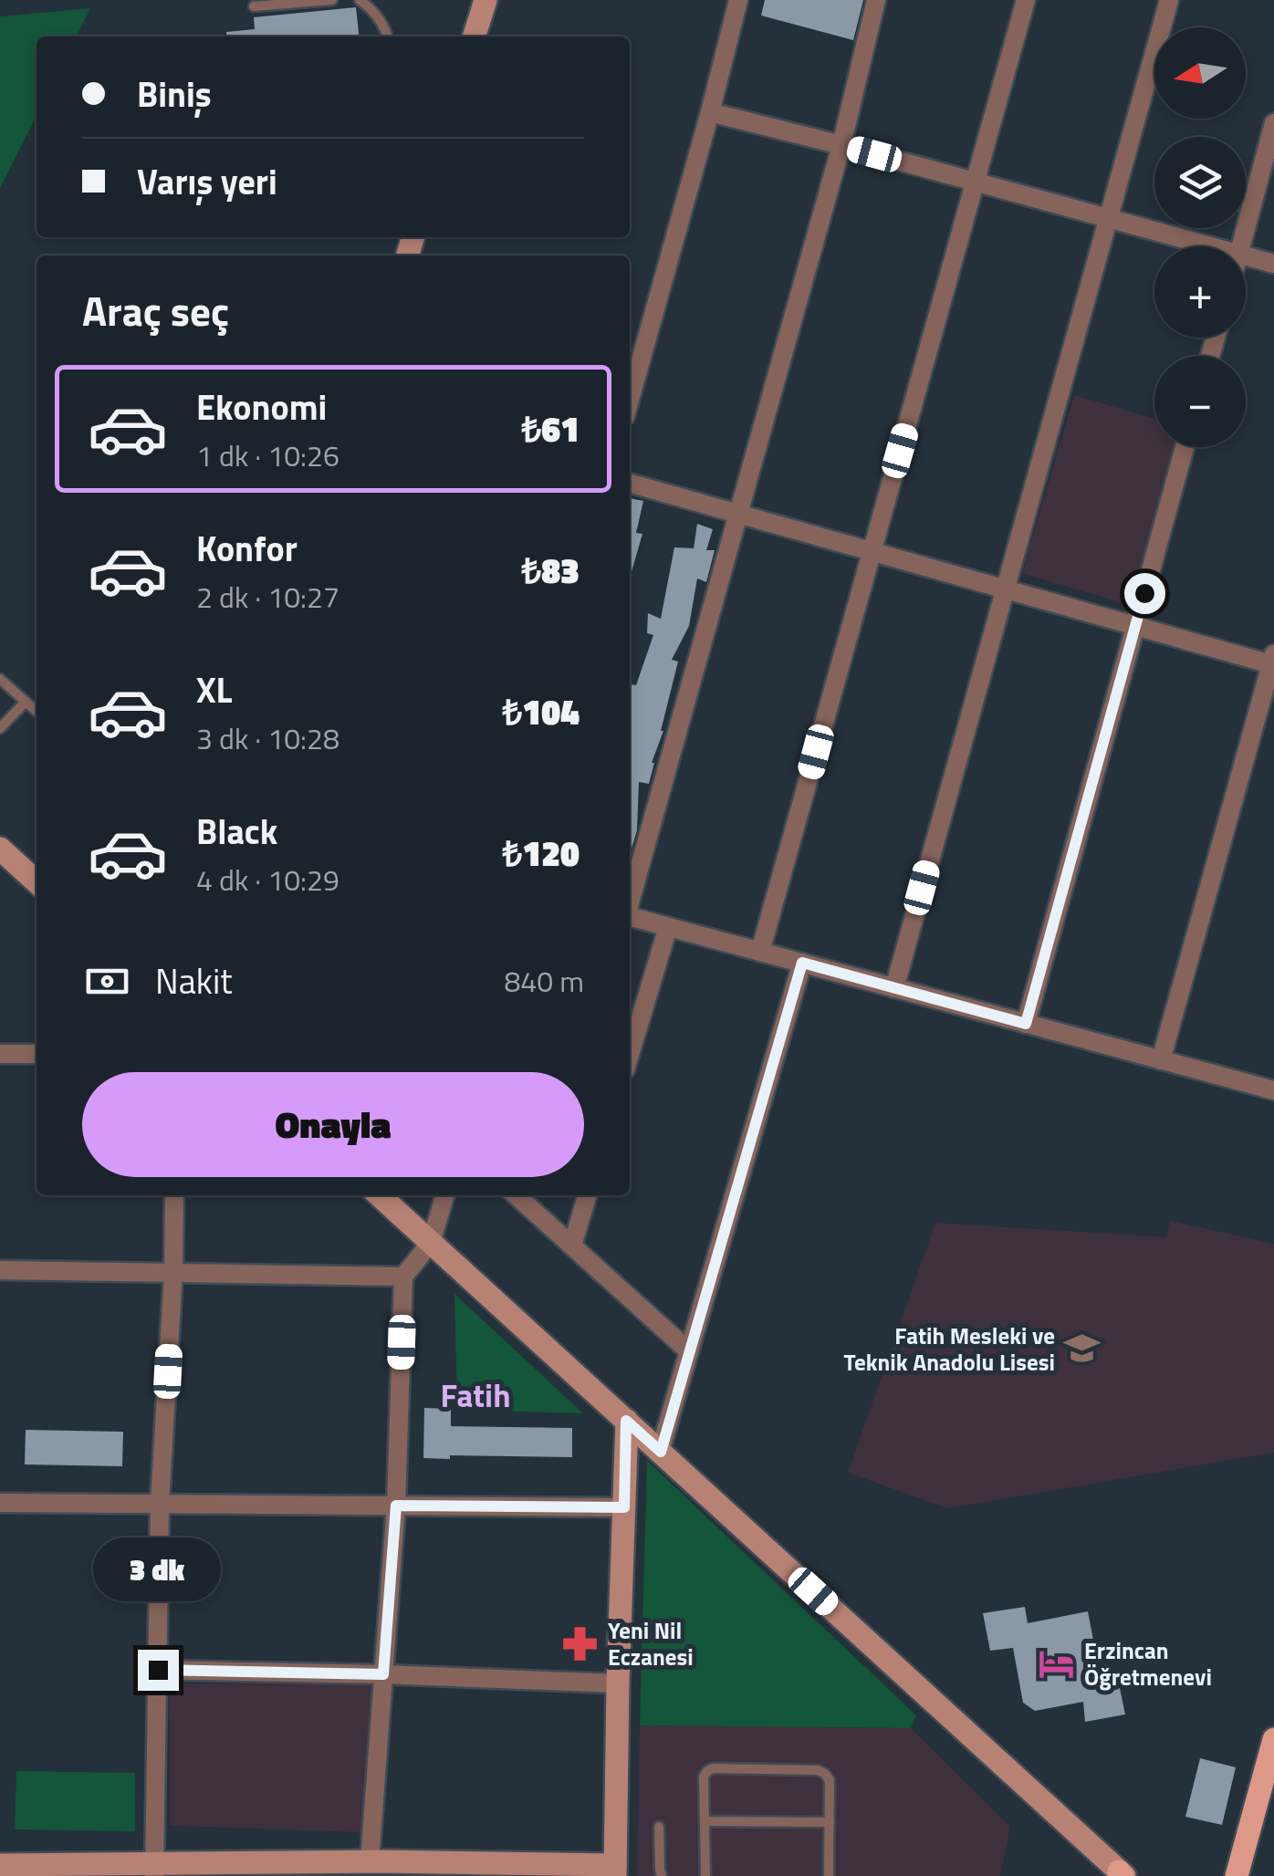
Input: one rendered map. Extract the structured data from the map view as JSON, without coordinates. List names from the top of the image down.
{
  "districts": ["Fatih"],
  "places": {
    "school or university": ["Fatih Mesleki ve Teknik Anadolu Lisesi"],
    "pharmacy": ["Yeni Nil Eczanesi"],
    "hotel": ["Erzincan Öğretmenevi"]
  },
  "north": "left",
  "page": {
    "map_buttons": ["+", "−"],
    "banner": ["Biniş", "Varış yeri"],
    "heading": "Araç seç",
    "list": [
      {
        "name": "Ekonomi",
        "note": "1 dk · 10:26",
        "value": "₺61"
      },
      {
        "name": "Konfor",
        "note": "2 dk · 10:27",
        "value": "₺83"
      },
      {
        "name": "XL",
        "note": "3 dk · 10:28",
        "value": "₺104"
      },
      {
        "name": "Black",
        "note": "4 dk · 10:29",
        "value": "₺120"
      }
    ],
    "pay": ["Nakit", "840 m"],
    "buttons": "Onayla",
    "bubble": "3 dk"
  }
}
